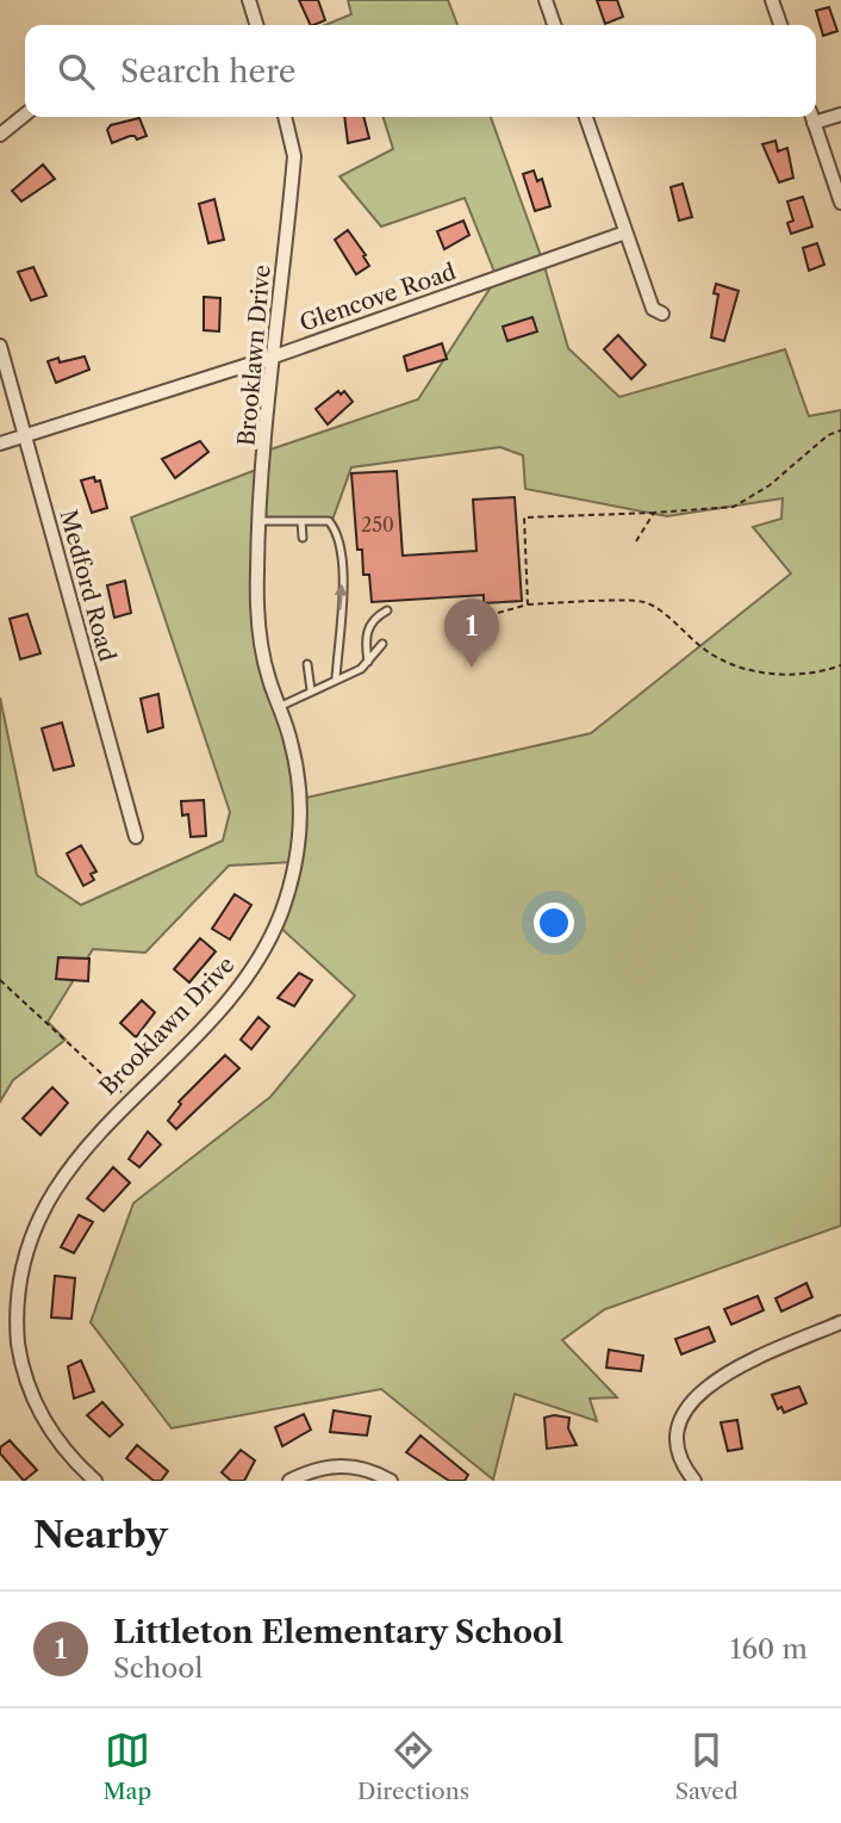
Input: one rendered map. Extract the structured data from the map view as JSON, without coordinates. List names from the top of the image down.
{
  "streets": {
    "street": ["Glencove Road", "Brooklawn Drive", "Medford Road"]
  },
  "crossings": [
    ["Glencove Road", "Brooklawn Drive"],
    ["Glencove Road", "Medford Road"]
  ],
  "house_numbers": ["250"],
  "page": {
    "search": "Search here",
    "pins": "1",
    "heading": "Nearby",
    "list": [
      {
        "mark": "1",
        "name": "Littleton Elementary School",
        "note": "School",
        "value": "160 m"
      }
    ],
    "nav": ["Map", "Directions", "Saved"]
  }
}
